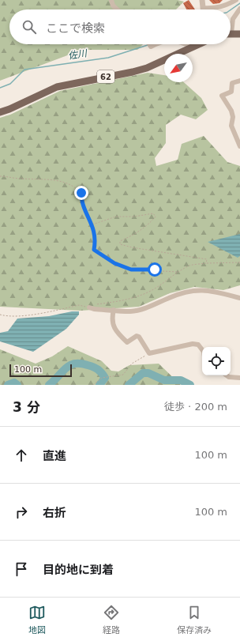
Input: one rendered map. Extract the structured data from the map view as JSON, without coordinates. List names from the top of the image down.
{
  "streets": {
    "main road": ["62"]
  },
  "water": ["佐川"],
  "scale_bar": "100 m",
  "north": "bottom left",
  "page": {
    "search": "ここで検索",
    "scale": "100 m",
    "heading": ["3 分", "徒歩 · 200 m"],
    "list": [
      ["直進", "100 m"],
      ["右折", "100 m"],
      "目的地に到着"
    ],
    "nav": ["地図", "経路", "保存済み"]
  }
}
